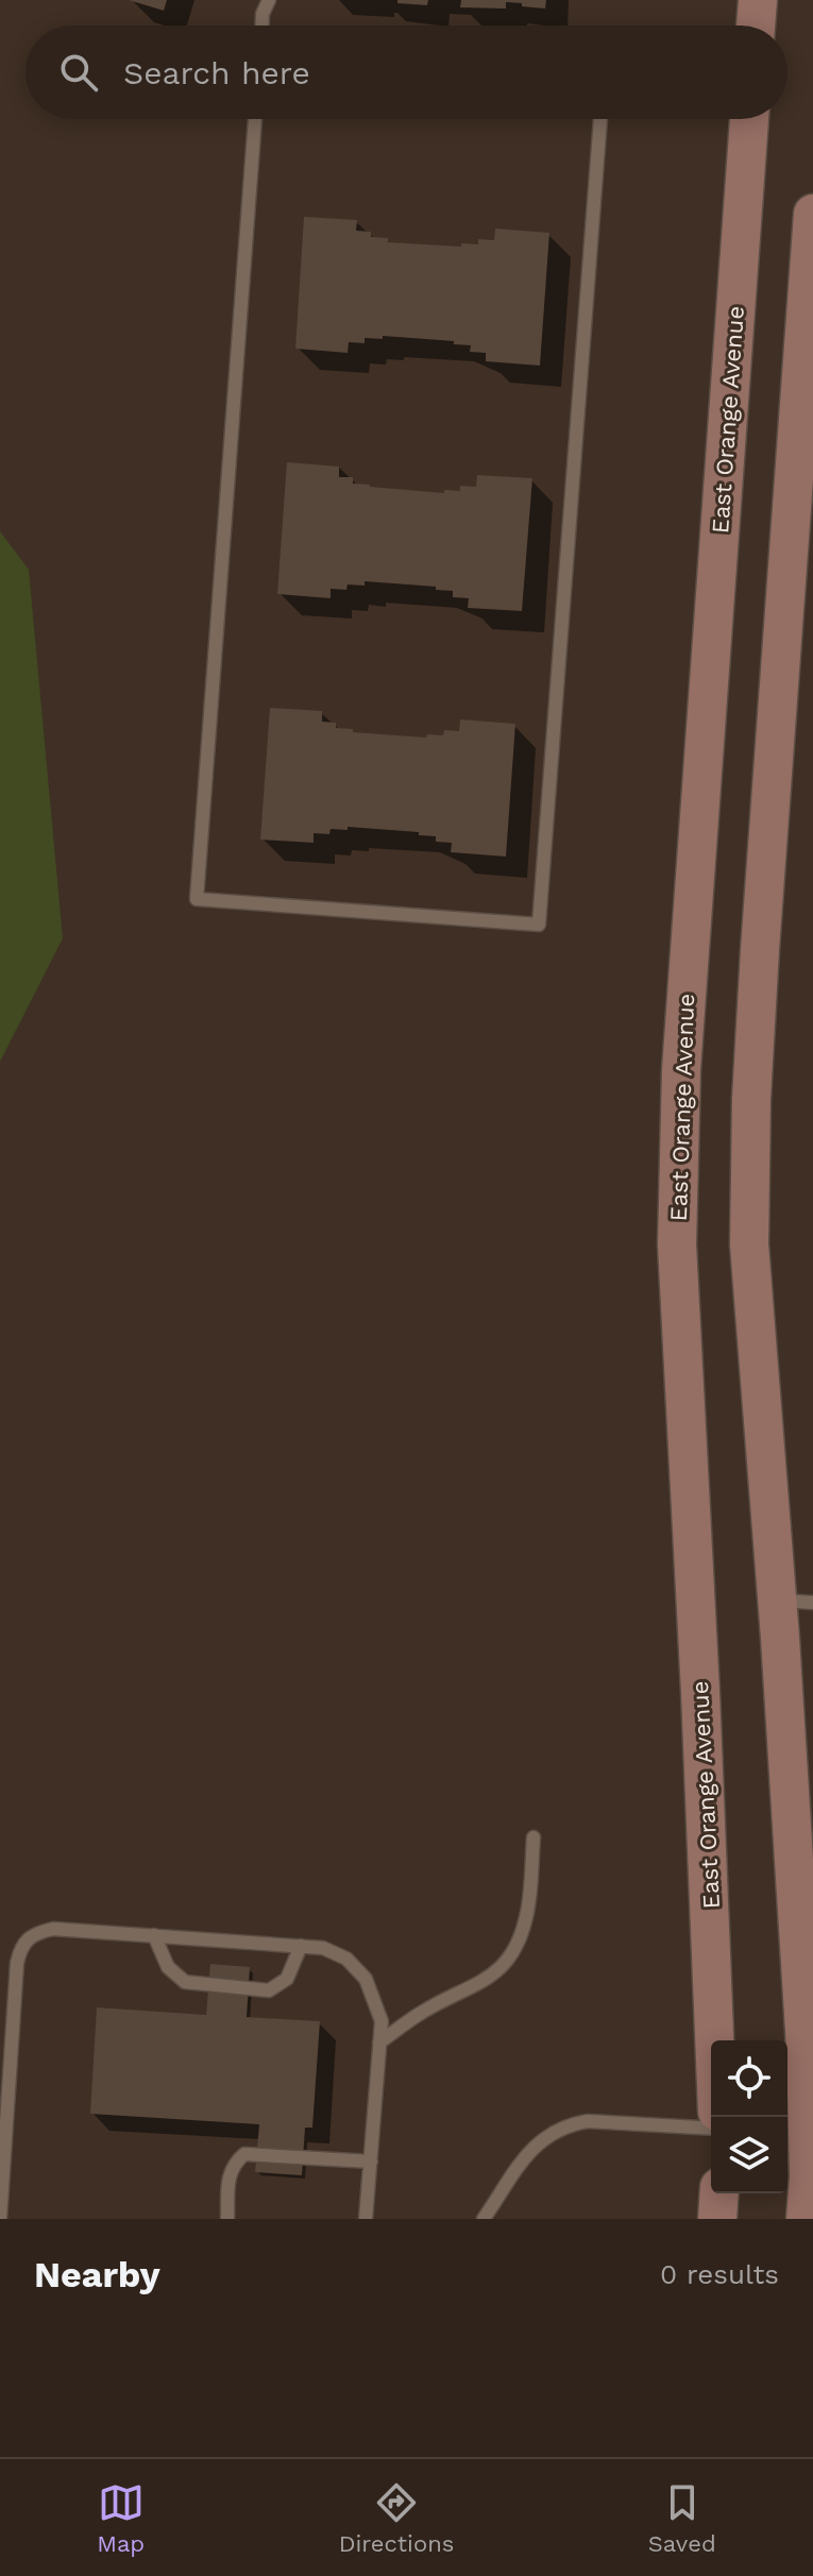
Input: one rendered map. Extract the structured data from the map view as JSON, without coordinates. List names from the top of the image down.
{
  "streets": {
    "street": ["East Orange Avenue"]
  },
  "page": {
    "search": "Search here",
    "heading": ["Nearby", "0 results"],
    "nav": ["Map", "Directions", "Saved"]
  }
}
